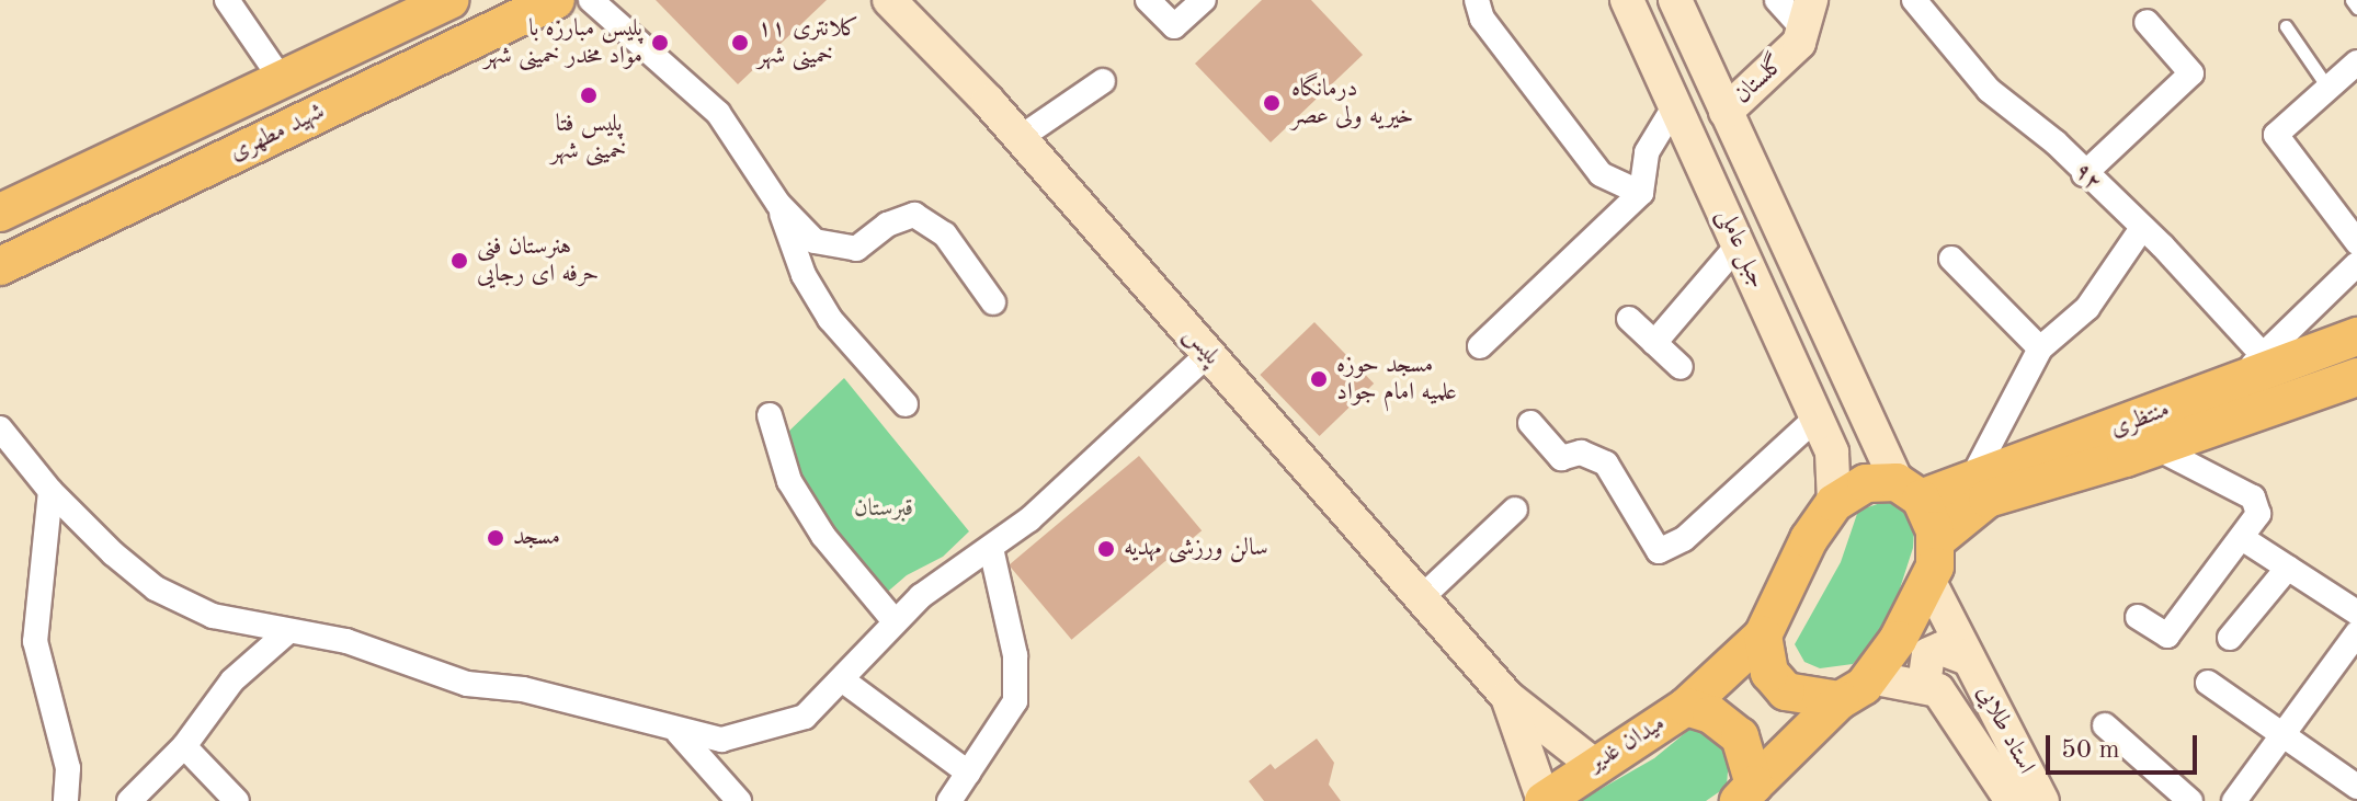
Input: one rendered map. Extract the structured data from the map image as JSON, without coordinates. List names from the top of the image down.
{
  "streets": {
    "main road": ["شهید مطهری", "منتظری", "میدان غدیر"],
    "street": [
      "گلستان",
      "۹۲",
      "جبل عاملی",
      "پلیس",
      "استاد طلایی"
    ]
  },
  "crossings": [
    ["گلستان", "جبل عاملی"],
    ["جبل عاملی", "منتظری"]
  ],
  "parks": ["قبرستان"],
  "places": [
    "پلیس مبارزه با مواد مخدر خمینی شهر",
    "کلانتری ۱۱ خمینی شهر",
    "پلیس فتا خمینی شهر",
    "درمانگاه خیریه ولی عصر",
    "هنرستان فنی حرفه ای رجایی",
    "مسجد حوزه علمیه امام جواد",
    "مسجد",
    "سالن ورزشی مهدیه"
  ],
  "scale_bar": "50 m"
}
